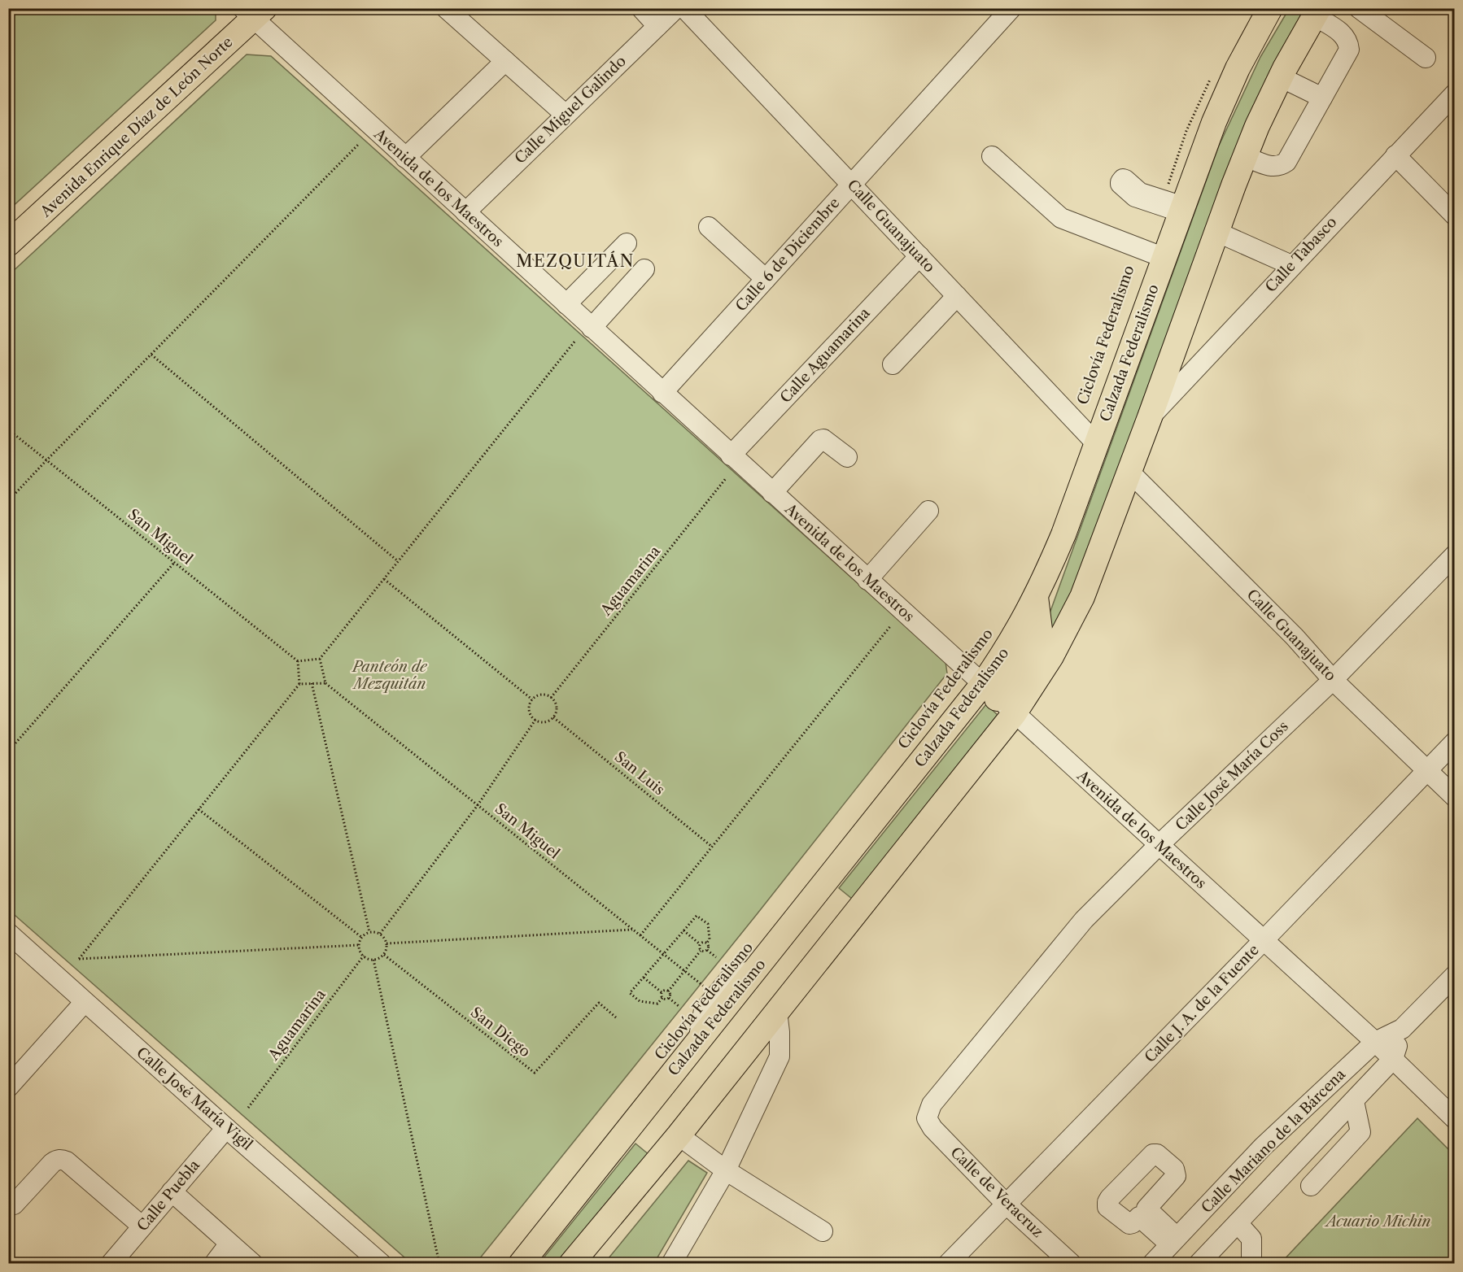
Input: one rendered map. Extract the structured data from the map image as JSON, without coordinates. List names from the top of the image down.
{
  "streets": {
    "main road": ["Avenida Enrique Díaz de León Norte", "Calzada Federalismo"],
    "street": [
      "Calle Miguel Galindo",
      "Avenida de los Maestros",
      "Calle Guanajuato",
      "Calle 6 de Diciembre",
      "Calle Tabasco",
      "Calle Aguamarina",
      "Calle José María Coss",
      "Calle J. A. de la Fuente",
      "Calle José María Vigil",
      "Calle Mariano de la Bárcena",
      "Calle de Veracruz",
      "Calle Puebla"
    ],
    "path": [
      "San Miguel",
      "Aguamarina",
      "San Luis",
      "San Diego"
    ]
  },
  "crossings": [
    ["Calle Miguel Galindo", "Avenida de los Maestros"],
    ["Avenida Enrique Díaz de León Norte", "Avenida de los Maestros"],
    ["Avenida de los Maestros", "Calle 6 de Diciembre"],
    ["Avenida de los Maestros", "Calzada Federalismo"],
    ["Avenida de los Maestros", "Calle Aguamarina"],
    ["Avenida de los Maestros", "Calle José María Coss"],
    ["Avenida de los Maestros", "Calle J. A. de la Fuente"],
    ["Avenida de los Maestros", "Calle Mariano de la Bárcena"],
    ["Calle Guanajuato", "Calle 6 de Diciembre"],
    ["Calle Guanajuato", "Calzada Federalismo"],
    ["Calle Guanajuato", "Calle Aguamarina"],
    ["Calle Guanajuato", "Calle José María Coss"],
    ["Calle Guanajuato", "Calle J. A. de la Fuente"],
    ["Calle Tabasco", "Calzada Federalismo"],
    ["Aguamarina", "San Luis"],
    ["Aguamarina", "San Diego"],
    ["Calle José María Coss", "Calle de Veracruz"],
    ["Calle J. A. de la Fuente", "Calle de Veracruz"],
    ["Calle José María Vigil", "Calle Puebla"]
  ],
  "districts": ["MEZQUITÁN"],
  "parks": ["Panteón de Mezquitán", "Acuario Michin"]
}
